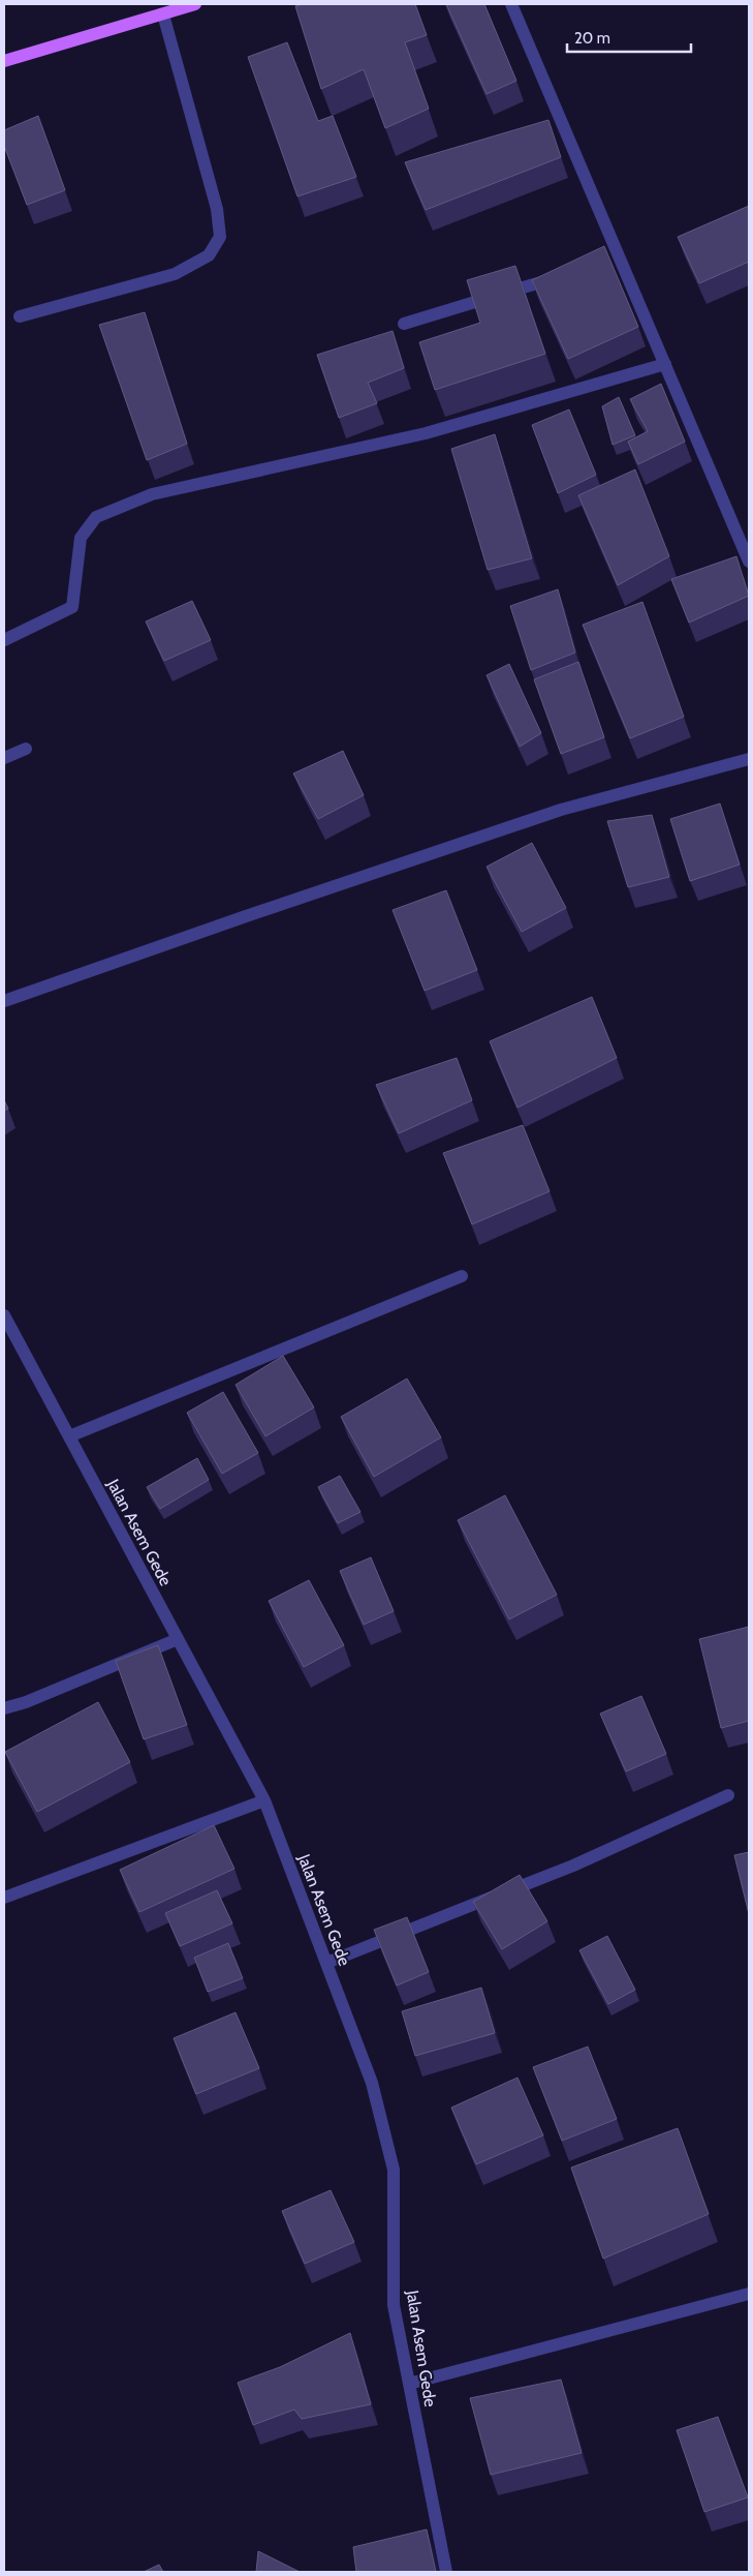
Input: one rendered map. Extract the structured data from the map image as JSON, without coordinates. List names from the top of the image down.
{
  "streets": {
    "street": ["Jalan Asem Gede"]
  },
  "scale_bar": "20 m"
}
